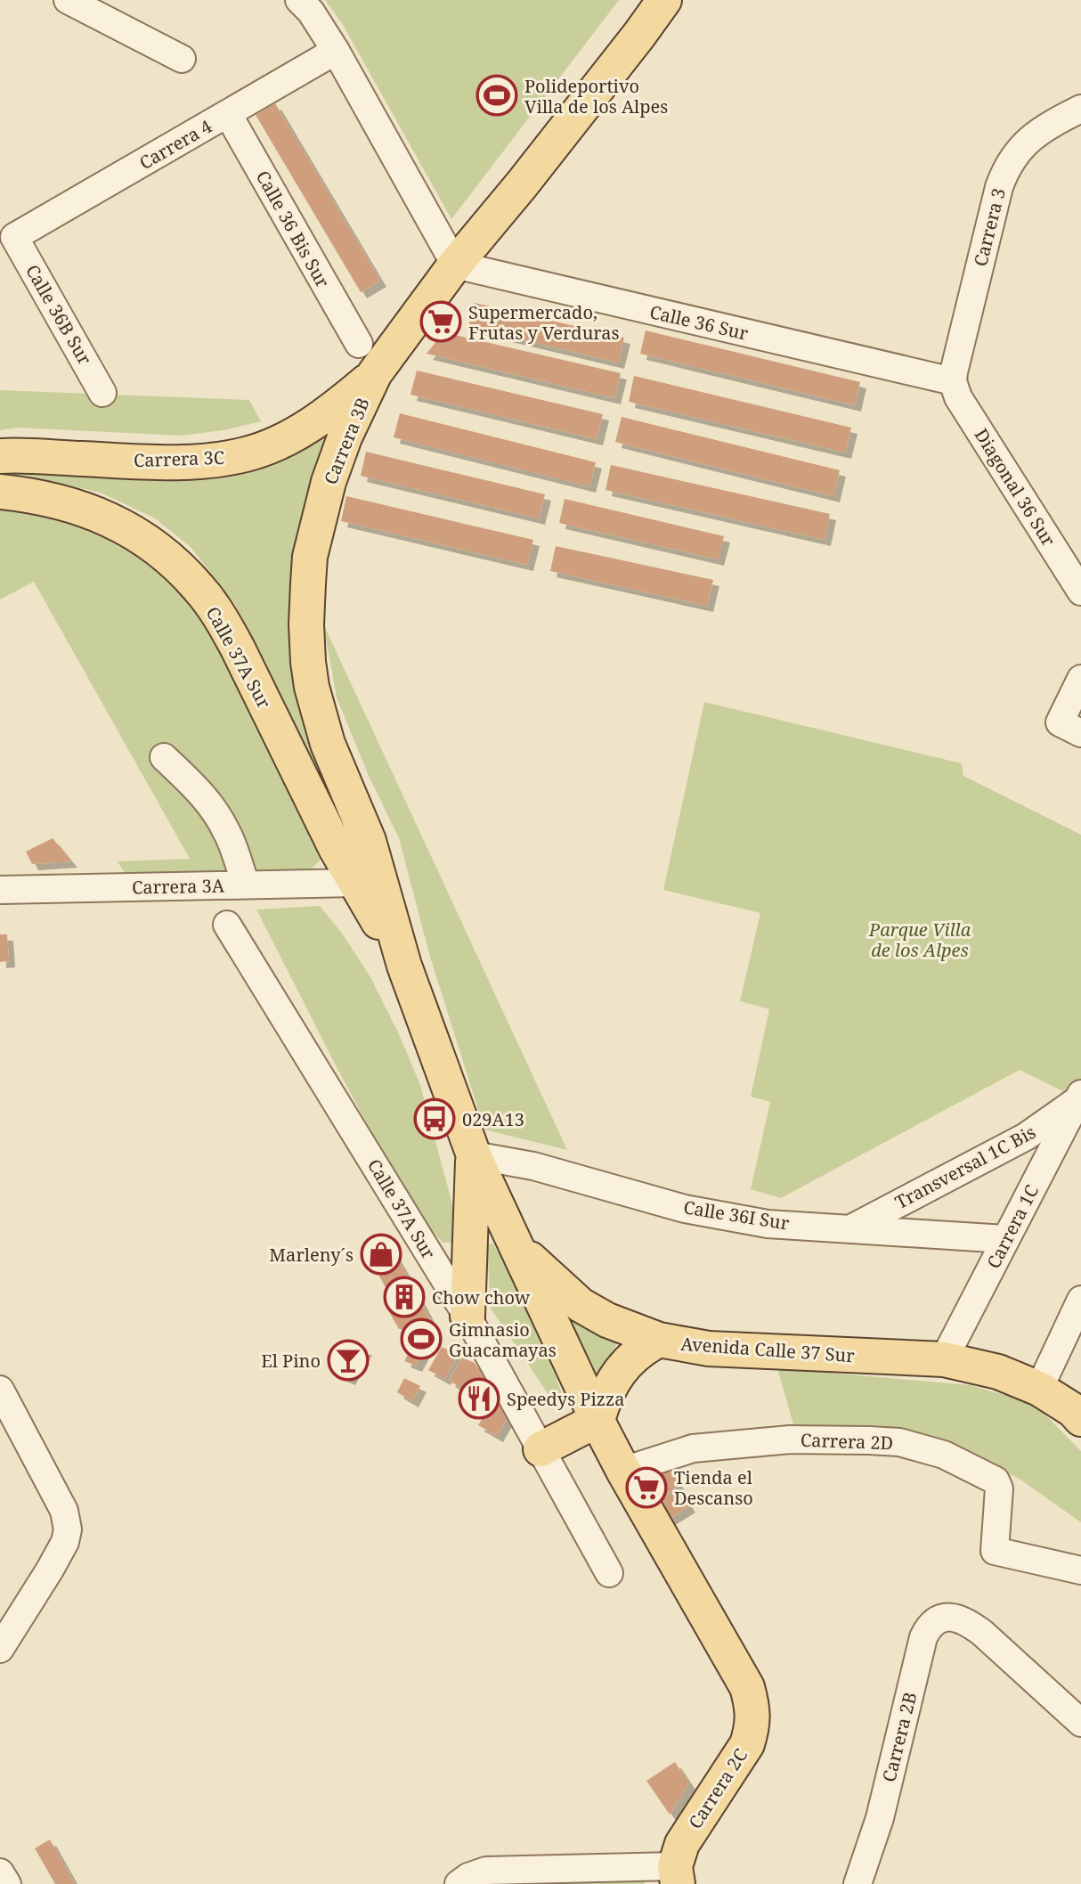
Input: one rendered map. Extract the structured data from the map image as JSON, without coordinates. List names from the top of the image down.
{
  "streets": {
    "main road": [
      "Carrera 3B",
      "Carrera 3C",
      "Calle 37A Sur",
      "Avenida Calle 37 Sur",
      "Carrera 2C"
    ],
    "street": [
      "Carrera 4",
      "Carrera 3",
      "Calle 36 Bis Sur",
      "Calle 36B Sur",
      "Calle 36 Sur",
      "Diagonal 36 Sur",
      "Carrera 3A",
      "Transversal 1C Bis",
      "Calle 36I Sur",
      "Carrera 1C",
      "Carrera 2D",
      "Carrera 2B"
    ]
  },
  "crossings": [
    ["Carrera 4", "Calle 36 Bis Sur"],
    ["Carrera 4", "Calle 36B Sur"],
    ["Carrera 3", "Calle 36 Sur"],
    ["Carrera 3", "Diagonal 36 Sur"],
    ["Calle 36 Sur", "Carrera 3B"],
    ["Calle 36 Sur", "Diagonal 36 Sur"],
    ["Carrera 3B", "Carrera 3C"],
    ["Carrera 3B", "Calle 37A Sur"],
    ["Carrera 3B", "Avenida Calle 37 Sur"],
    ["Calle 37A Sur", "Carrera 3A"],
    ["Calle 37A Sur", "Avenida Calle 37 Sur"],
    ["Transversal 1C Bis", "Calle 36I Sur"],
    ["Transversal 1C Bis", "Carrera 1C"],
    ["Calle 36I Sur", "Carrera 1C"],
    ["Calle 36I Sur", "Avenida Calle 37 Sur"],
    ["Carrera 1C", "Avenida Calle 37 Sur"],
    ["Carrera 2D", "Carrera 2C"]
  ],
  "parks": ["Parque Villa de los Alpes"],
  "places": {
    "sports": ["Polideportivo Villa de los Alpes", "Gimnasio Guacamayas"],
    "supermarket": ["Supermercado, Frutas y Verduras", "Tienda el Descanso"],
    "bus stop": ["029A13"],
    "shop": ["Marleny´s"],
    "building": ["Chow chow"],
    "bar": ["El Pino"],
    "restaurant": ["Speedys Pizza"]
  }
}
